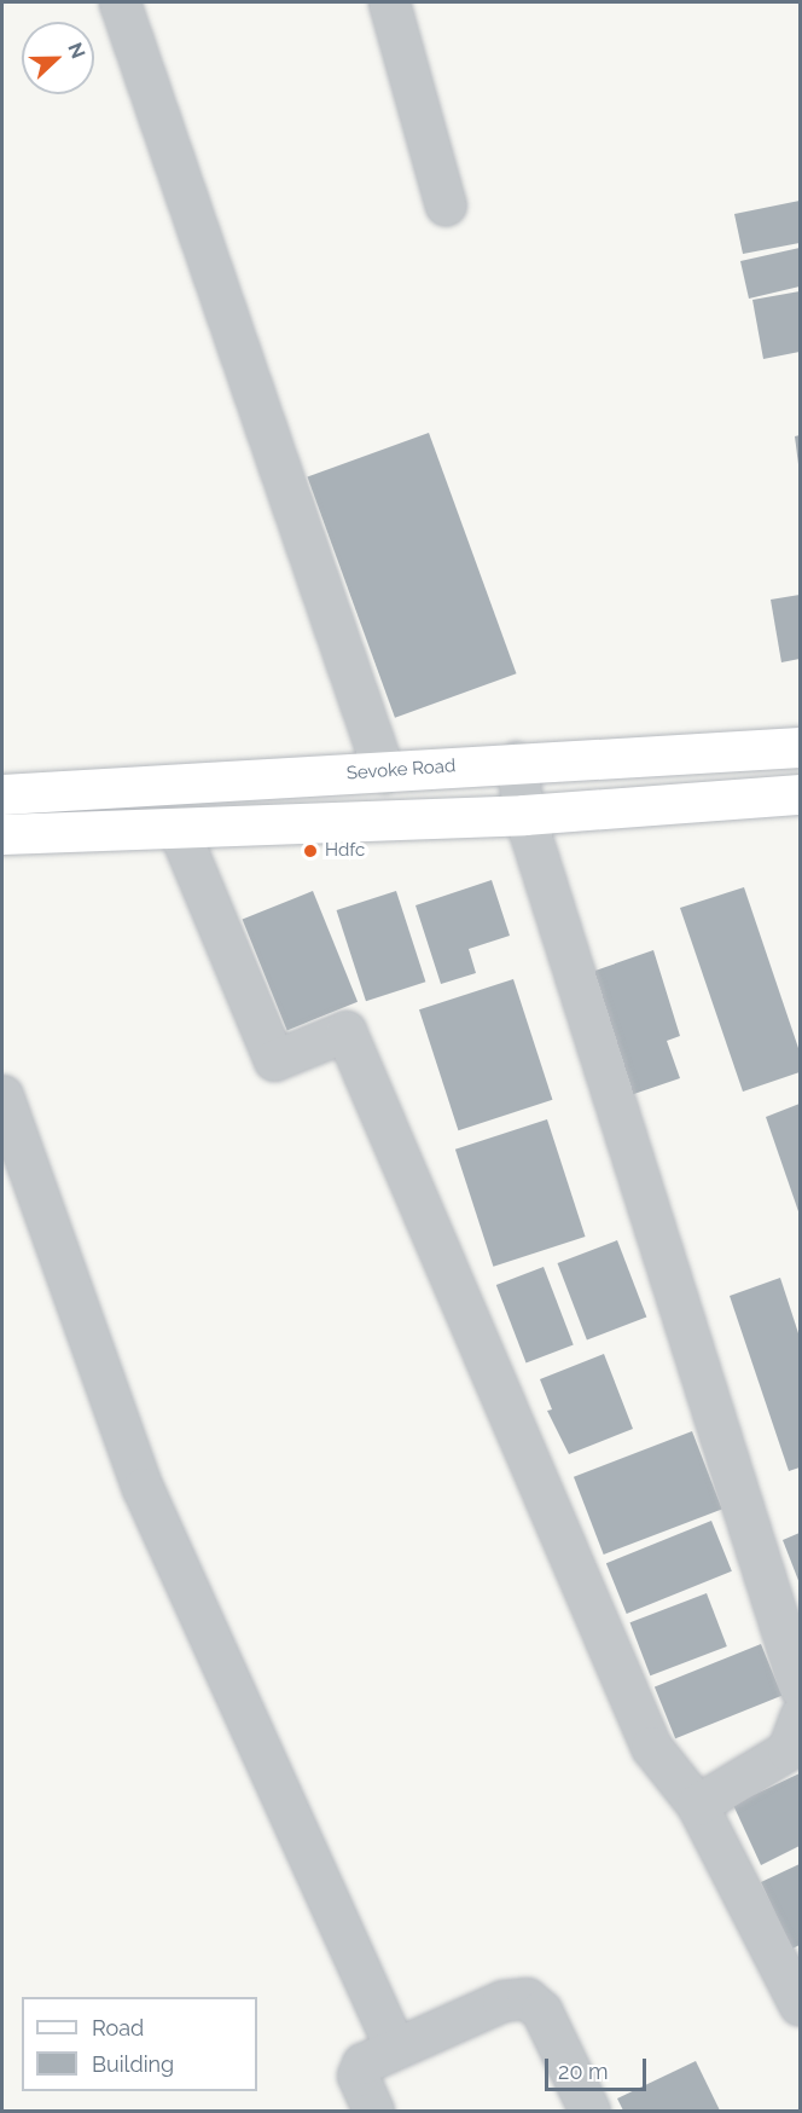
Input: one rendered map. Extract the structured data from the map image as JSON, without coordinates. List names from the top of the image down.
{
  "streets": {
    "main road": ["Sevoke Road"]
  },
  "places": ["Hdfc"],
  "legend": ["Road", "Building"],
  "scale_bar": "20 m",
  "north": "right"
}
